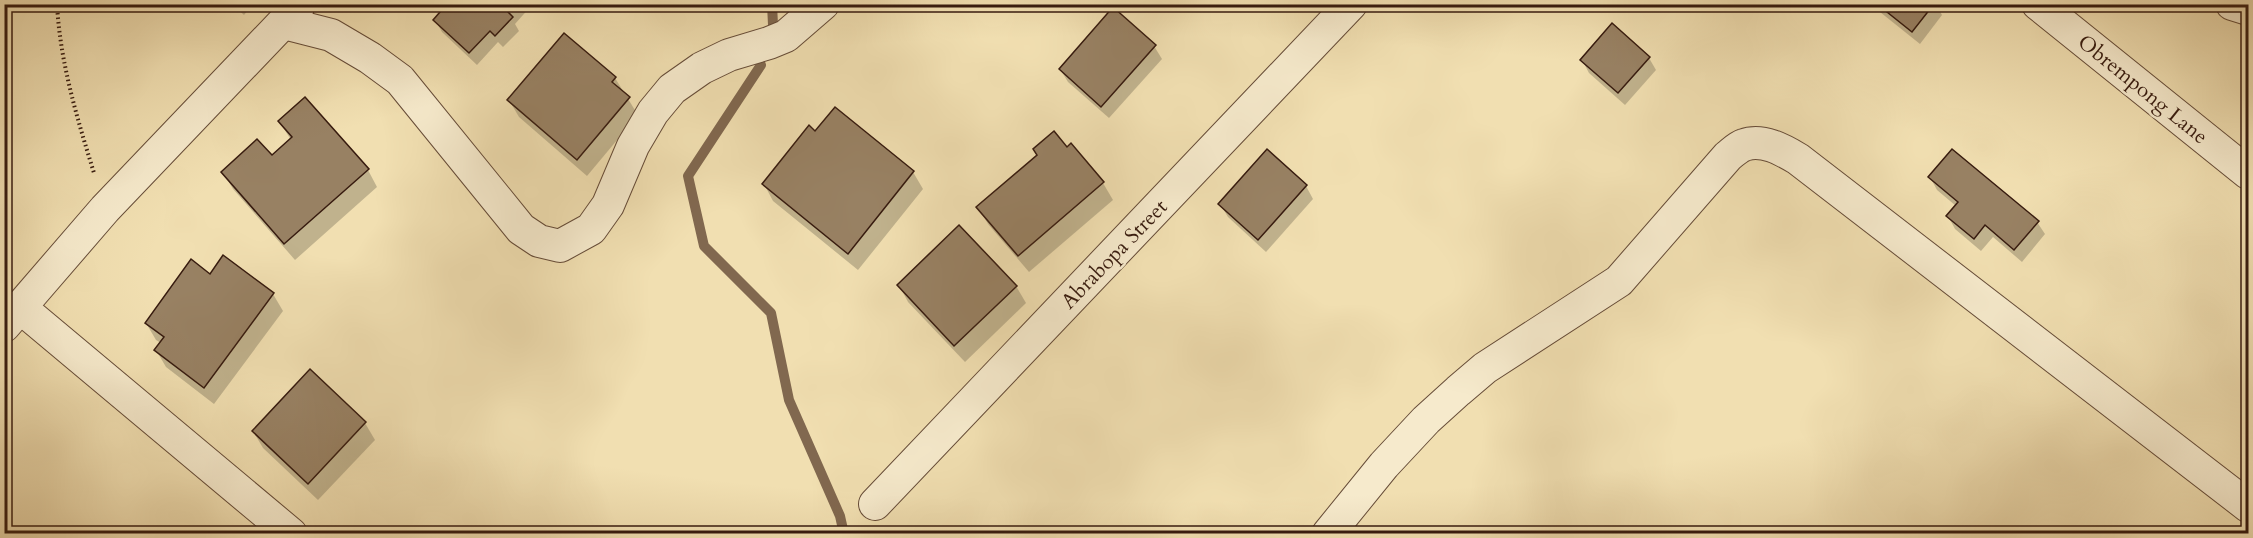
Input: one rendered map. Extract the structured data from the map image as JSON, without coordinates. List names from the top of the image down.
{
  "streets": {
    "street": ["Obrempong Lane", "Abrabopa Street"]
  }
}
